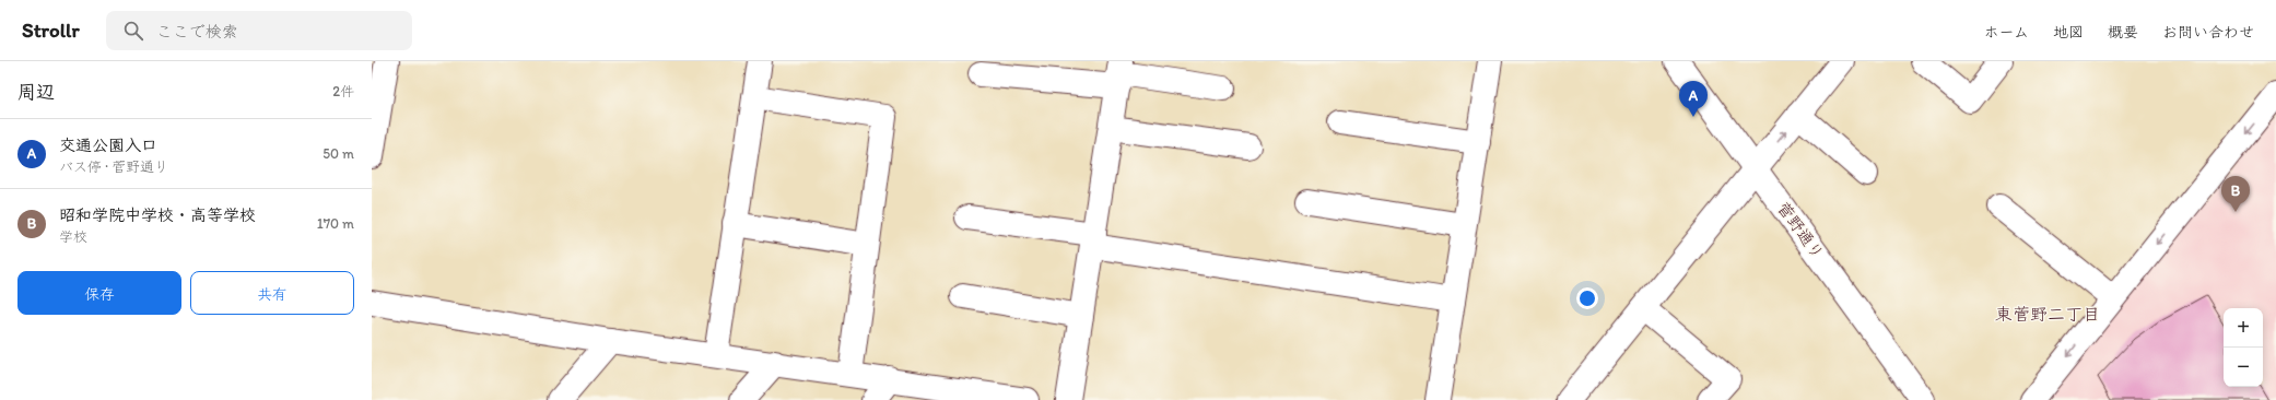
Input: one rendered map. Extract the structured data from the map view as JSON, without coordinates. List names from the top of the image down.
{
  "streets": {
    "street": ["菅野通り"]
  },
  "districts": ["東菅野二丁目"],
  "page": {
    "header": "Strollr",
    "search": "ここで検索",
    "nav": [
      "ホーム",
      "地図",
      "概要",
      "お問い合わせ"
    ],
    "heading": ["周辺", "2件"],
    "pins": ["A", "B"],
    "list": [
      {
        "mark": "A",
        "name": "交通公園入口",
        "note": "バス停 · 菅野通り",
        "value": "50 m"
      },
      {
        "mark": "B",
        "name": "昭和学院中学校・高等学校",
        "note": "学校",
        "value": "170 m"
      }
    ],
    "buttons": ["保存", "共有"],
    "map_buttons": ["+", "−"]
  }
}
